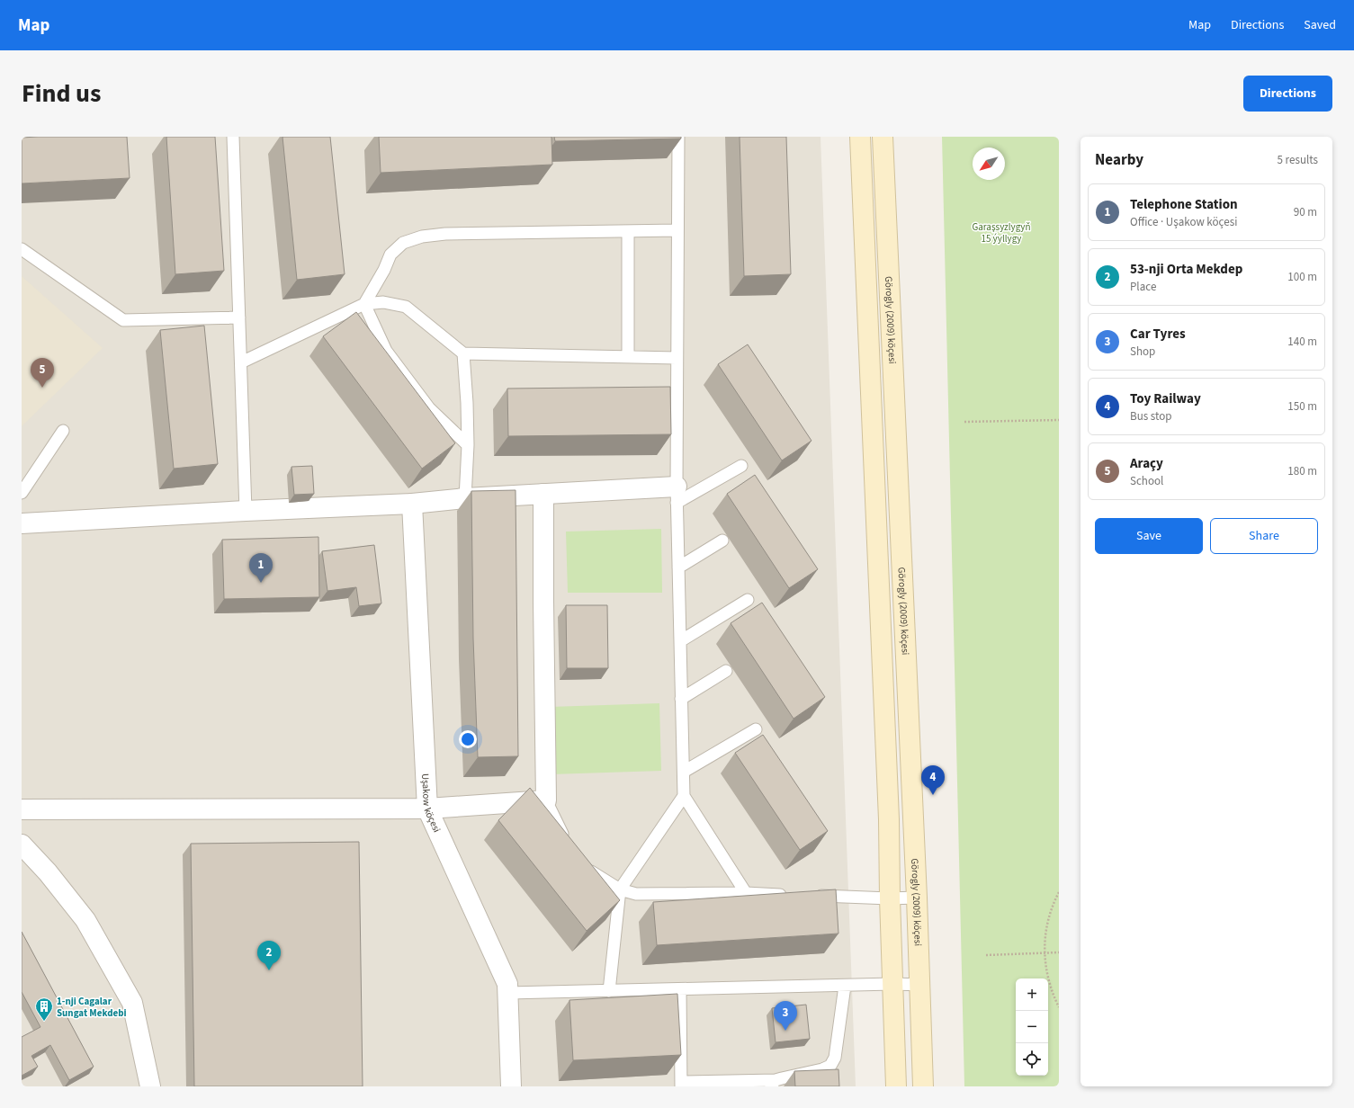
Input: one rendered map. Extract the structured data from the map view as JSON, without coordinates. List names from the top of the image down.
{
  "streets": {
    "street": ["Görogly (2009) köçesi", "Uşakow köçesi"]
  },
  "parks": ["Garaşsyzlygyň 15 ýyllygy"],
  "places": {
    "building": ["1-nji Cagalar Sungat Mekdebi"]
  },
  "north": "bottom left",
  "page": {
    "header": "Map",
    "nav": ["Map", "Directions", "Saved"],
    "title": "Find us",
    "buttons": [
      "Directions",
      ["Save", "Share"]
    ],
    "heading": ["Nearby", "5 results"],
    "list": [
      {
        "mark": "1",
        "name": "Telephone Station",
        "note": "Office · Uşakow köçesi",
        "value": "90 m"
      },
      {
        "mark": "2",
        "name": "53-nji Orta Mekdep",
        "note": "Place",
        "value": "100 m"
      },
      {
        "mark": "3",
        "name": "Car Tyres",
        "note": "Shop",
        "value": "140 m"
      },
      {
        "mark": "4",
        "name": "Toy Railway",
        "note": "Bus stop",
        "value": "150 m"
      },
      {
        "mark": "5",
        "name": "Araçy",
        "note": "School",
        "value": "180 m"
      }
    ],
    "pins": [
      "5",
      "1",
      "4",
      "2",
      "3"
    ],
    "map_buttons": ["+", "−"]
  }
}
